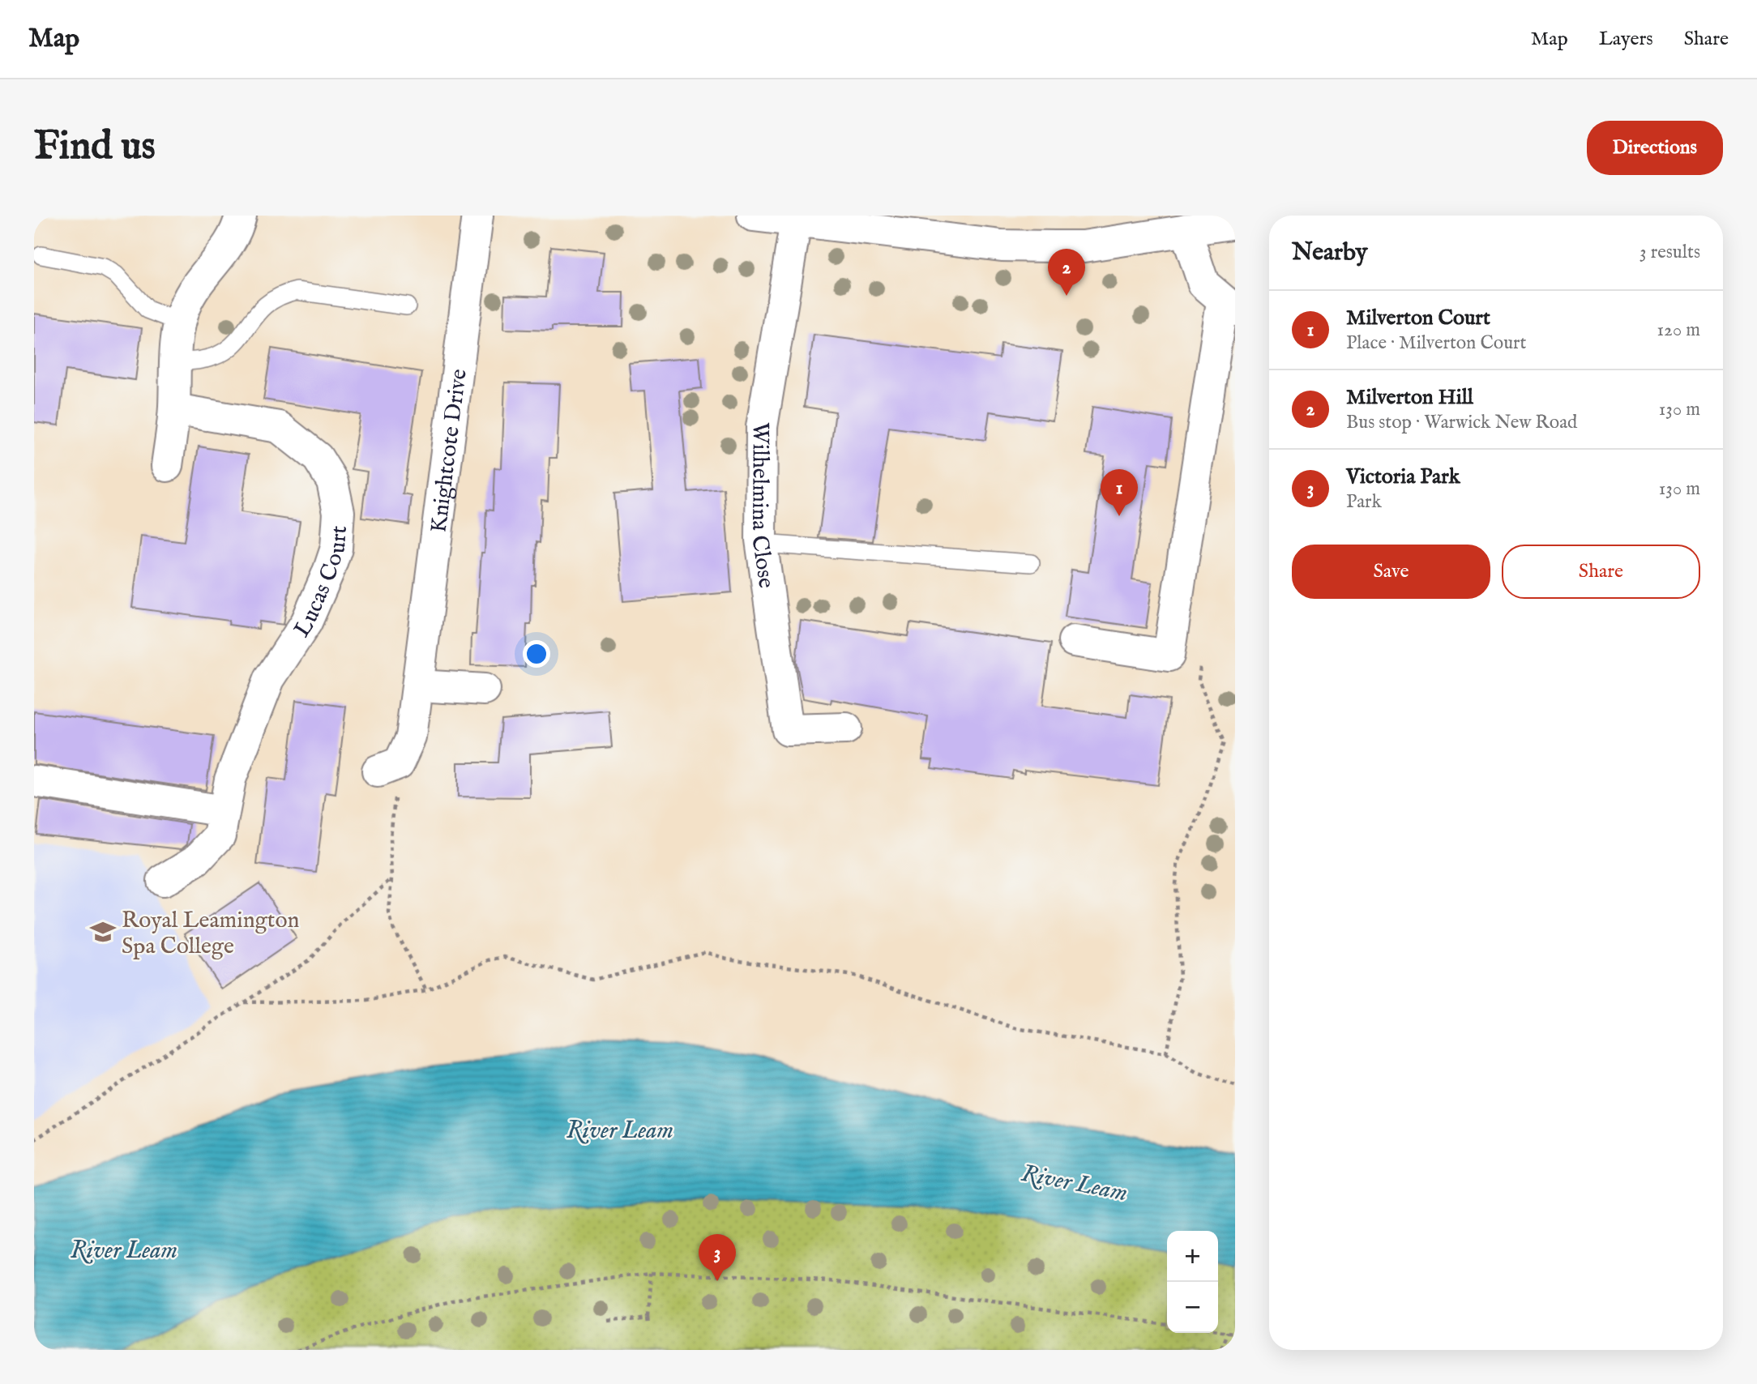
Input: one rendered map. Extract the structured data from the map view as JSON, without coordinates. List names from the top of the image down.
{
  "streets": {
    "street": ["Knightcote Drive", "Wilhelmina Close", "Lucas Court"]
  },
  "water": ["River Leam"],
  "places": {
    "school or university": ["Royal Leamington Spa College"]
  },
  "page": {
    "header": "Map",
    "nav": ["Map", "Layers", "Share"],
    "buttons": [
      "Directions",
      ["Save", "Share"]
    ],
    "title": "Find us",
    "heading": ["Nearby", "3 results"],
    "pins": ["2", "1", "3"],
    "list": [
      {
        "mark": "1",
        "name": "Milverton Court",
        "note": "Place · Milverton Court",
        "value": "120 m"
      },
      {
        "mark": "2",
        "name": "Milverton Hill",
        "note": "Bus stop · Warwick New Road",
        "value": "130 m"
      },
      {
        "mark": "3",
        "name": "Victoria Park",
        "note": "Park",
        "value": "130 m"
      }
    ],
    "map_buttons": ["+", "−"]
  }
}
